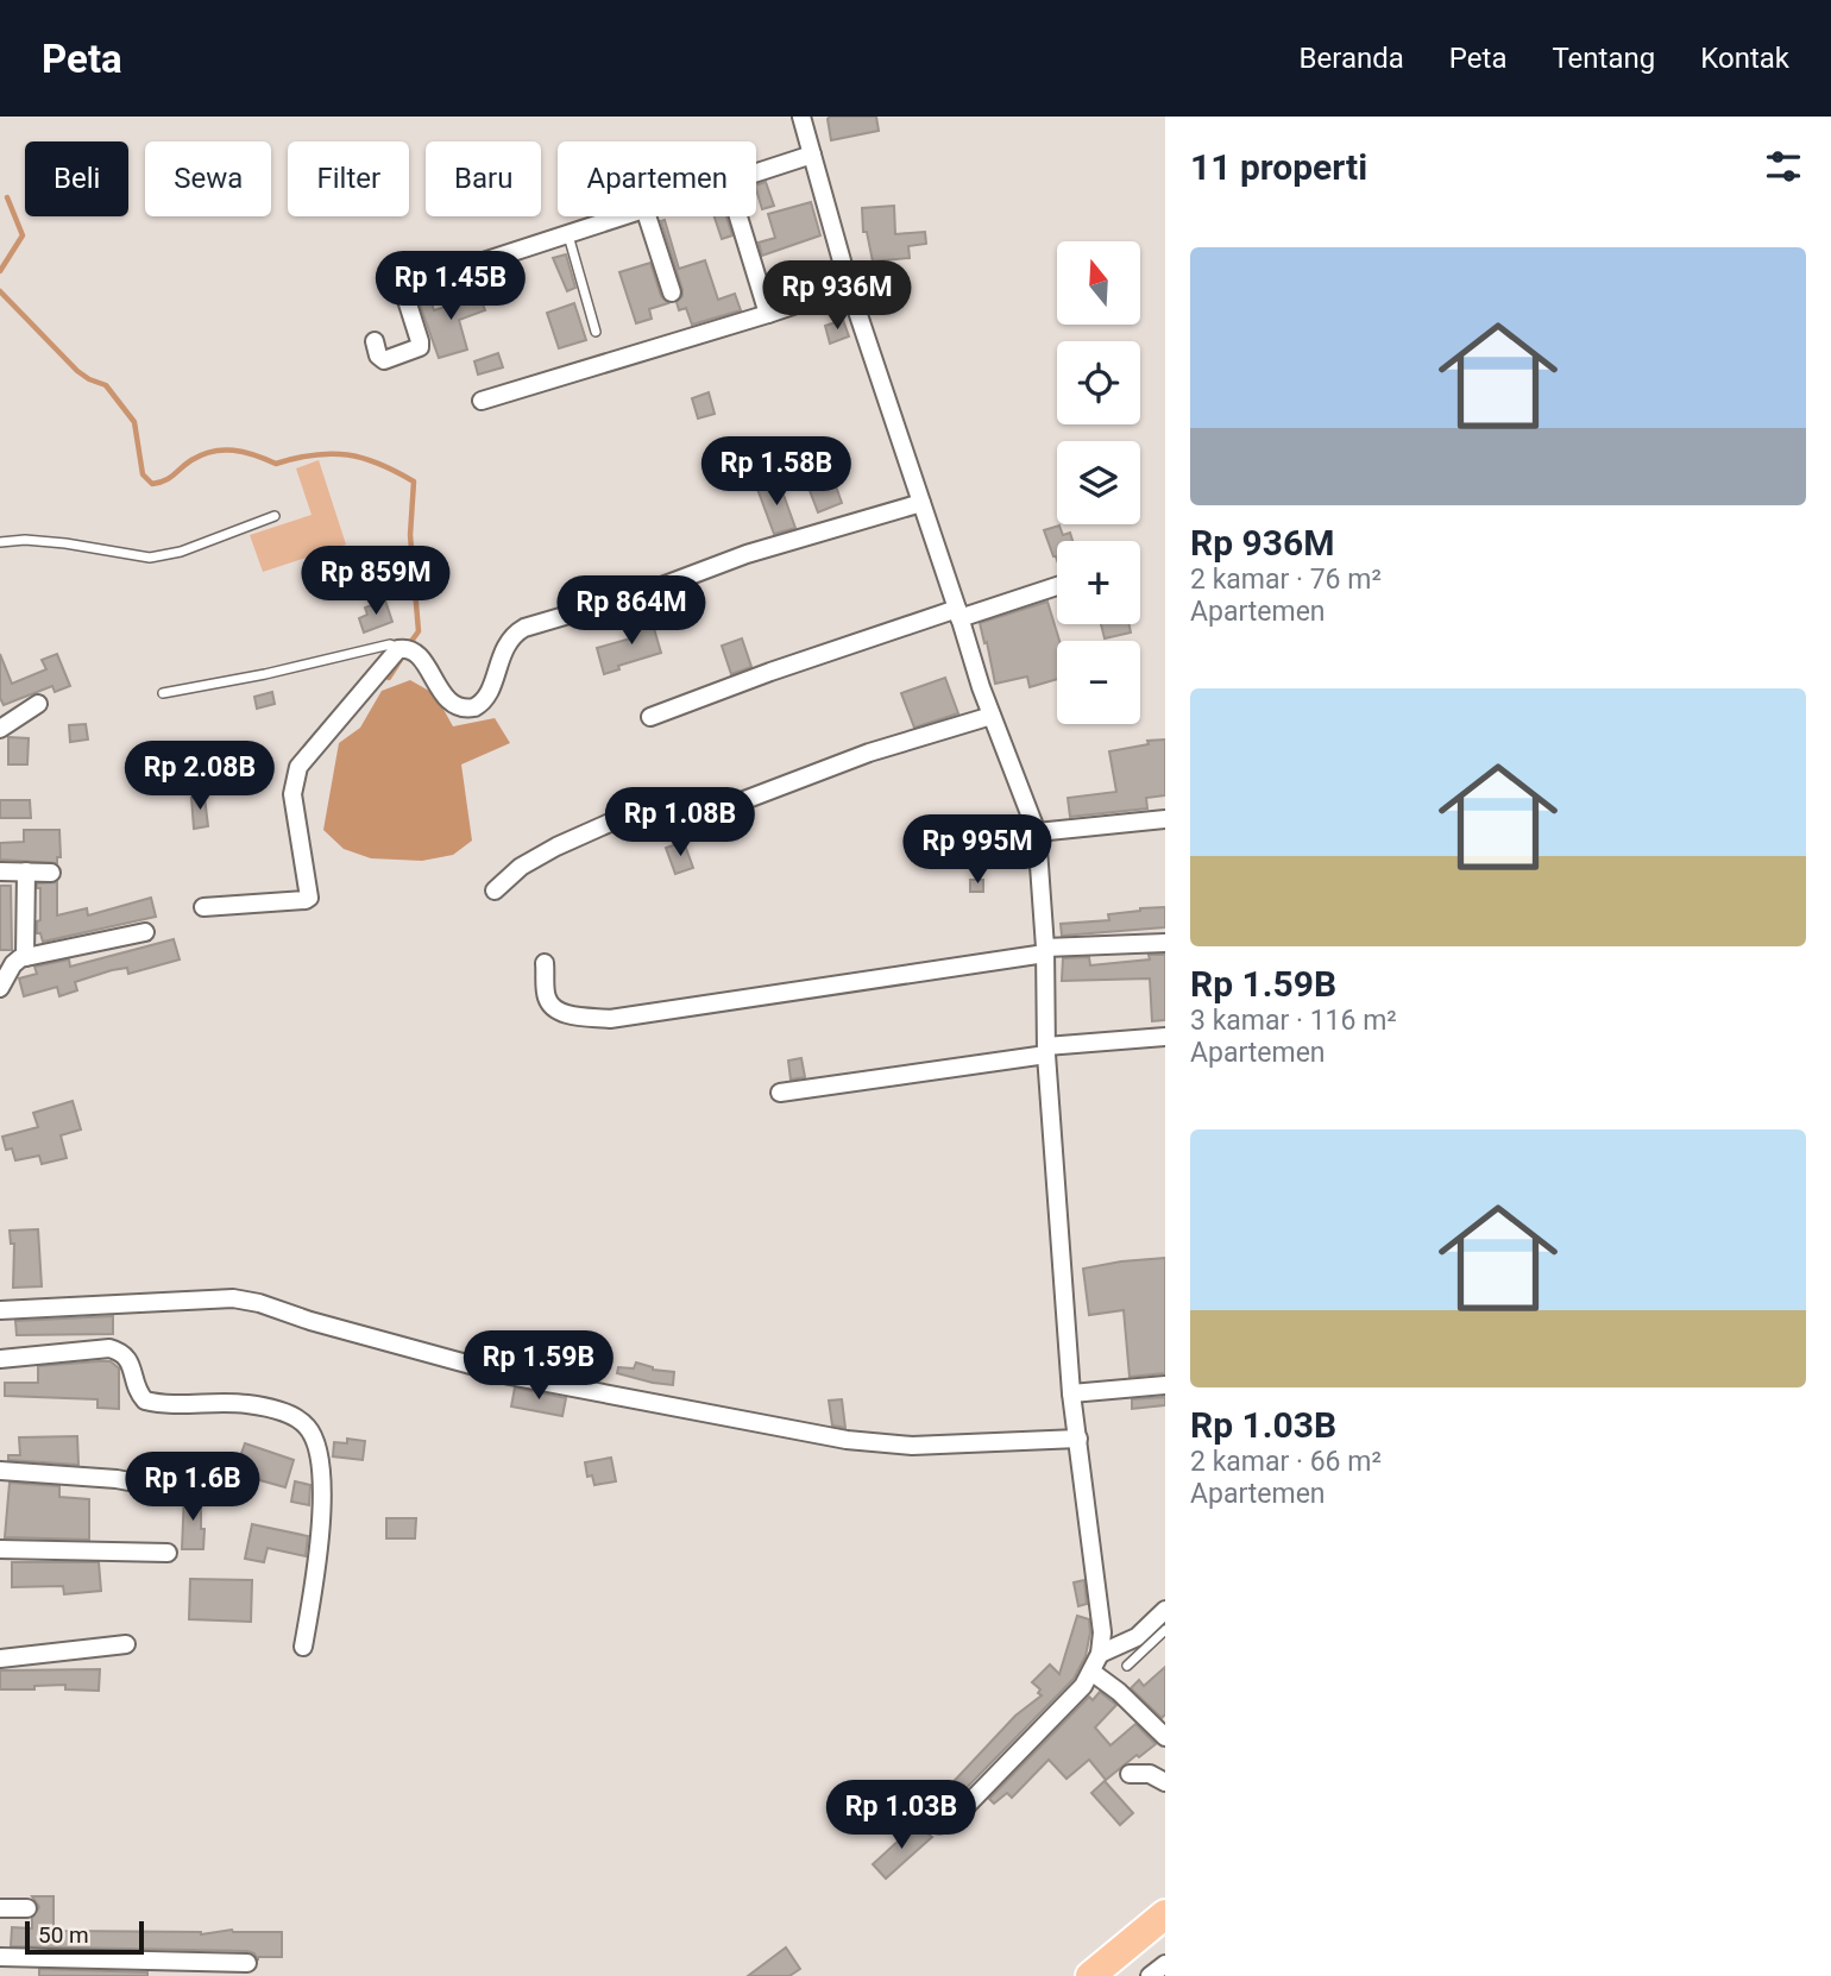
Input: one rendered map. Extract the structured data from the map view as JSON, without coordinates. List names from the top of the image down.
{
  "scale_bar": "50 m",
  "north": "top",
  "page": {
    "header": "Peta",
    "nav": [
      "Beranda",
      "Peta",
      "Tentang",
      "Kontak"
    ],
    "heading": "11 properti",
    "chip": [
      "Beli",
      "Sewa",
      "Filter",
      "Baru",
      "Apartemen"
    ],
    "list": [
      {
        "name": "Rp 936M",
        "note": "2 kamar · 76 m² · Apartemen"
      },
      {
        "name": "Rp 1.59B",
        "note": "3 kamar · 116 m² · Apartemen"
      },
      {
        "name": "Rp 1.03B",
        "note": "2 kamar · 66 m² · Apartemen"
      }
    ],
    "map_buttons": ["+", "−"],
    "price": [
      "Rp 1.45B",
      "Rp 936M",
      "Rp 1.58B",
      "Rp 859M",
      "Rp 864M",
      "Rp 2.08B",
      "Rp 1.08B",
      "Rp 995M",
      "Rp 1.59B",
      "Rp 1.6B",
      "Rp 1.03B"
    ],
    "scale": "50 m"
  }
}
